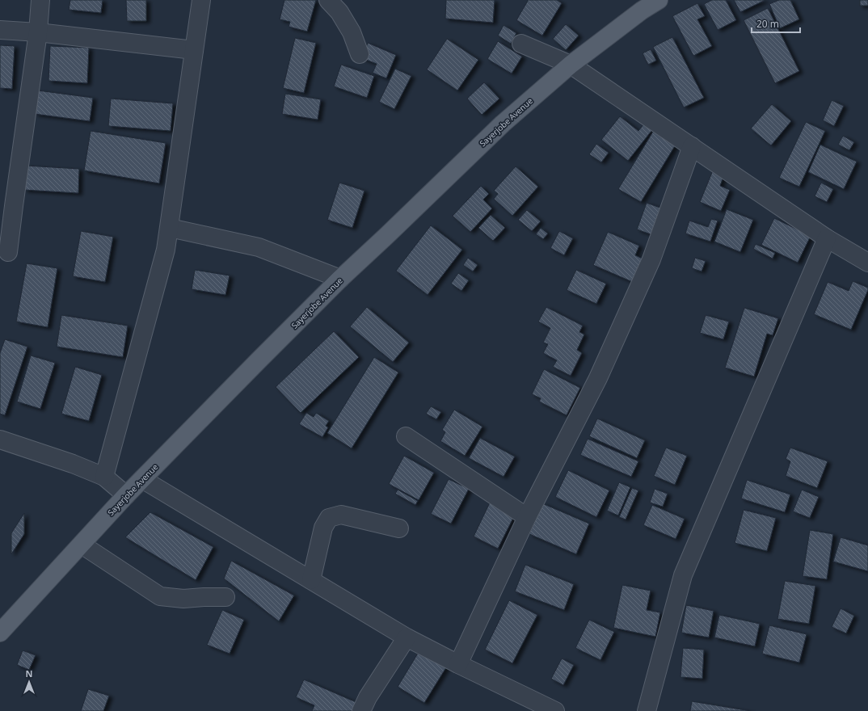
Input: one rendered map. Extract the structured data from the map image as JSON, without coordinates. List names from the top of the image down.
{
  "streets": {
    "main road": ["Sayerjobe Avenue"]
  },
  "scale_bar": "20 m",
  "north": "top"
}
